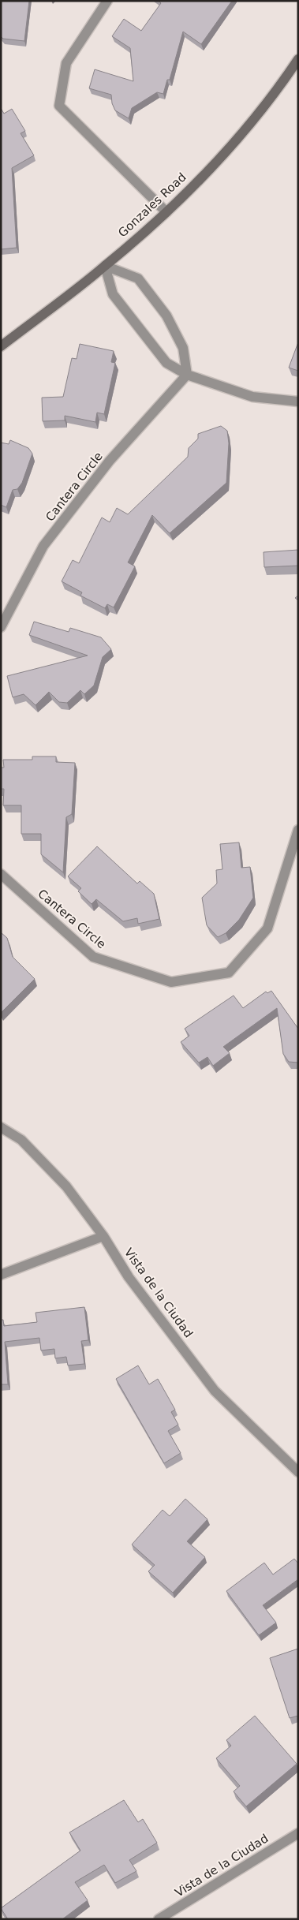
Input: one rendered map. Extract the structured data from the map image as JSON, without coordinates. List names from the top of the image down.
{
  "streets": {
    "street": ["Gonzales Road", "Cantera Circle", "Vista de la Ciudad"]
  }
}
